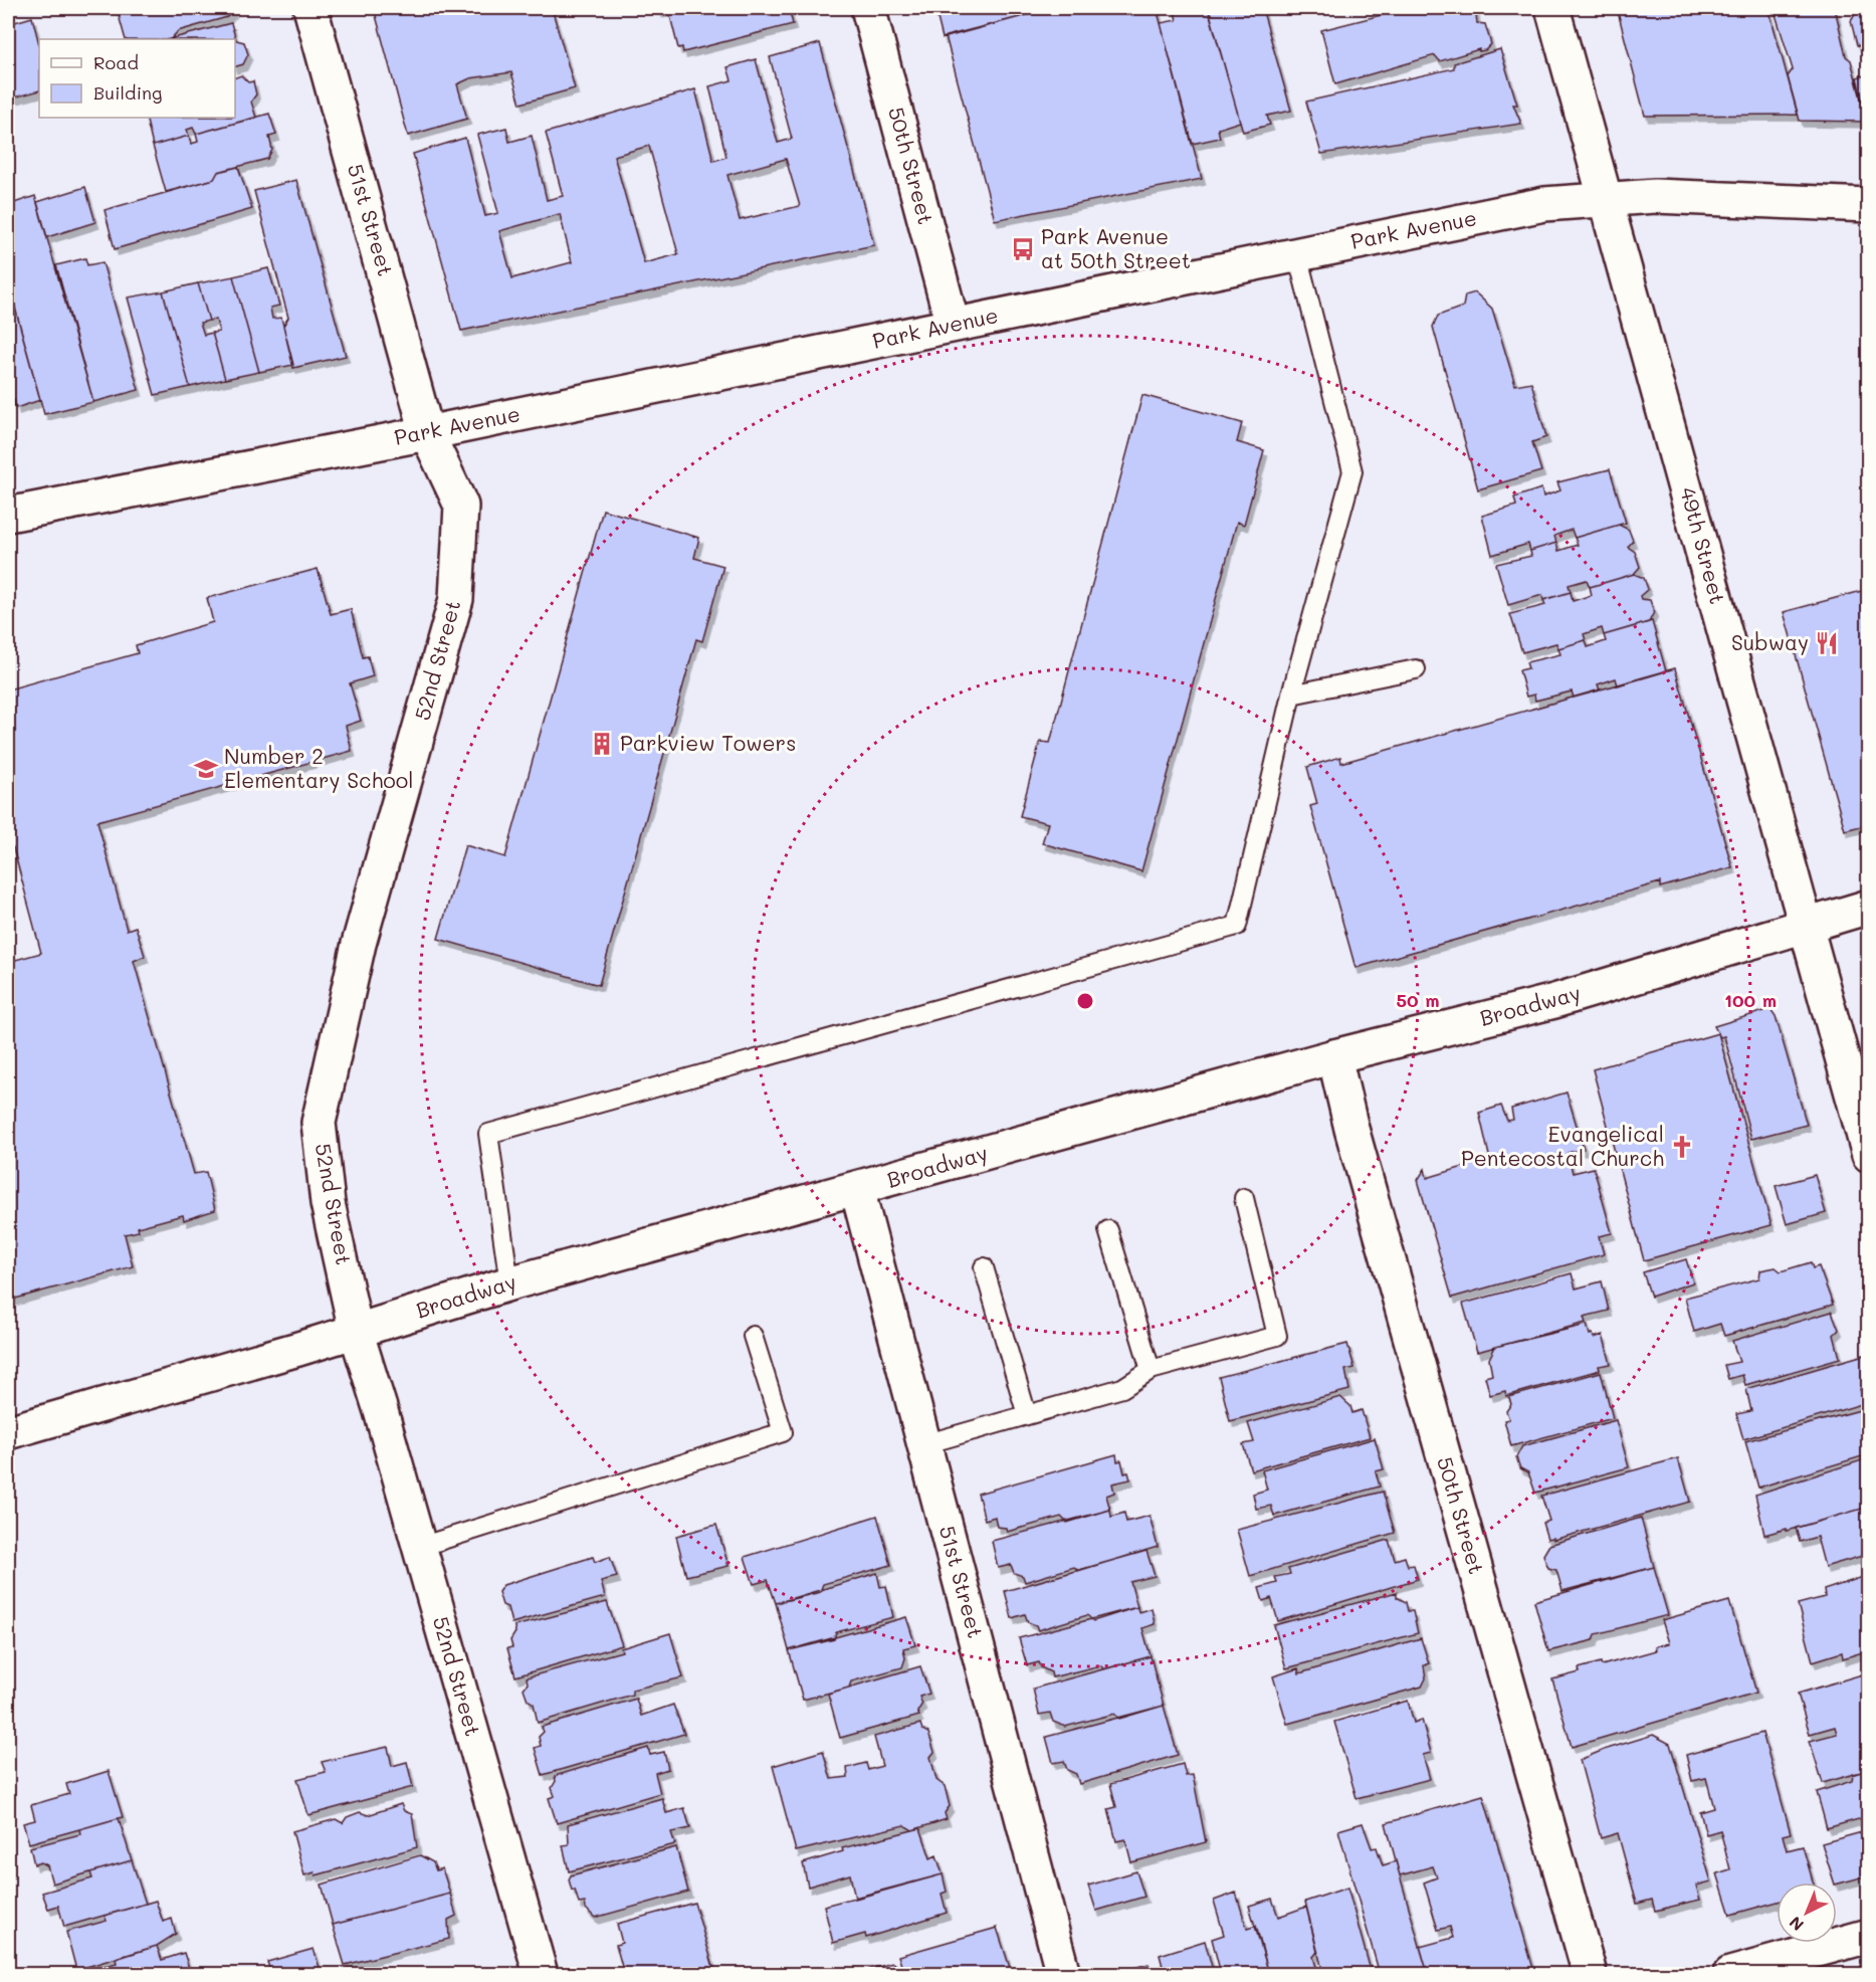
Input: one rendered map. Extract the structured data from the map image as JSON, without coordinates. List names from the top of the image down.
{
  "streets": {
    "street": [
      "50th Street",
      "51st Street",
      "Park Avenue",
      "49th Street",
      "52nd Street",
      "Broadway"
    ]
  },
  "crossings": [
    ["50th Street", "Park Avenue"],
    ["50th Street", "Broadway"],
    ["51st Street", "Park Avenue"],
    ["51st Street", "52nd Street"],
    ["51st Street", "Broadway"],
    ["Park Avenue", "49th Street"],
    ["Park Avenue", "52nd Street"],
    ["49th Street", "Broadway"],
    ["52nd Street", "Broadway"]
  ],
  "places": {
    "bus stop": ["Park Avenue at 50th Street"],
    "restaurant": ["Subway"],
    "building": ["Parkview Towers"],
    "school or university": ["Number 2 Elementary School"],
    "church": ["Evangelical Pentecostal Church"]
  },
  "legend": ["Road", "Building"],
  "north": "bottom left",
  "rings": ["50 m", "100 m"]
}
